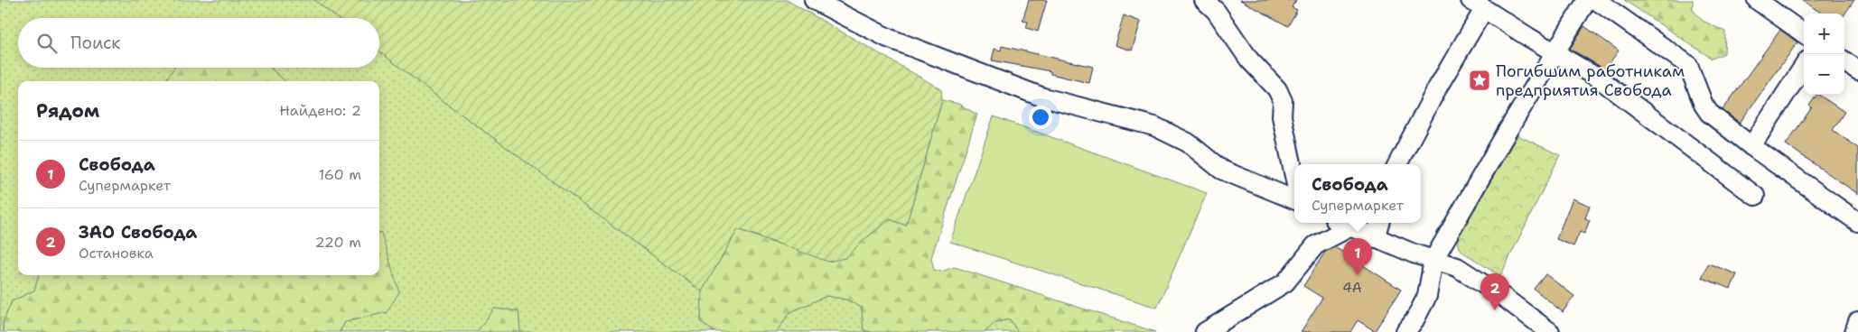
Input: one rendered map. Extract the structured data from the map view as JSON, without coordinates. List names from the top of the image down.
{
  "places": {
    "place": ["Погибшим работникам предприятия Свобода"]
  },
  "house_numbers": ["4А"],
  "page": {
    "map_buttons": ["+", "−"],
    "search": "Поиск",
    "heading": ["Рядом", "Найдено: 2"],
    "list": [
      {
        "mark": "1",
        "name": "Свобода",
        "note": "Супермаркет",
        "value": "160 m"
      },
      {
        "mark": "2",
        "name": "ЗАО Свобода",
        "note": "Остановка",
        "value": "220 m"
      }
    ],
    "popup": ["Свобода", "Супермаркет"],
    "pins": ["1", "2"]
  }
}
